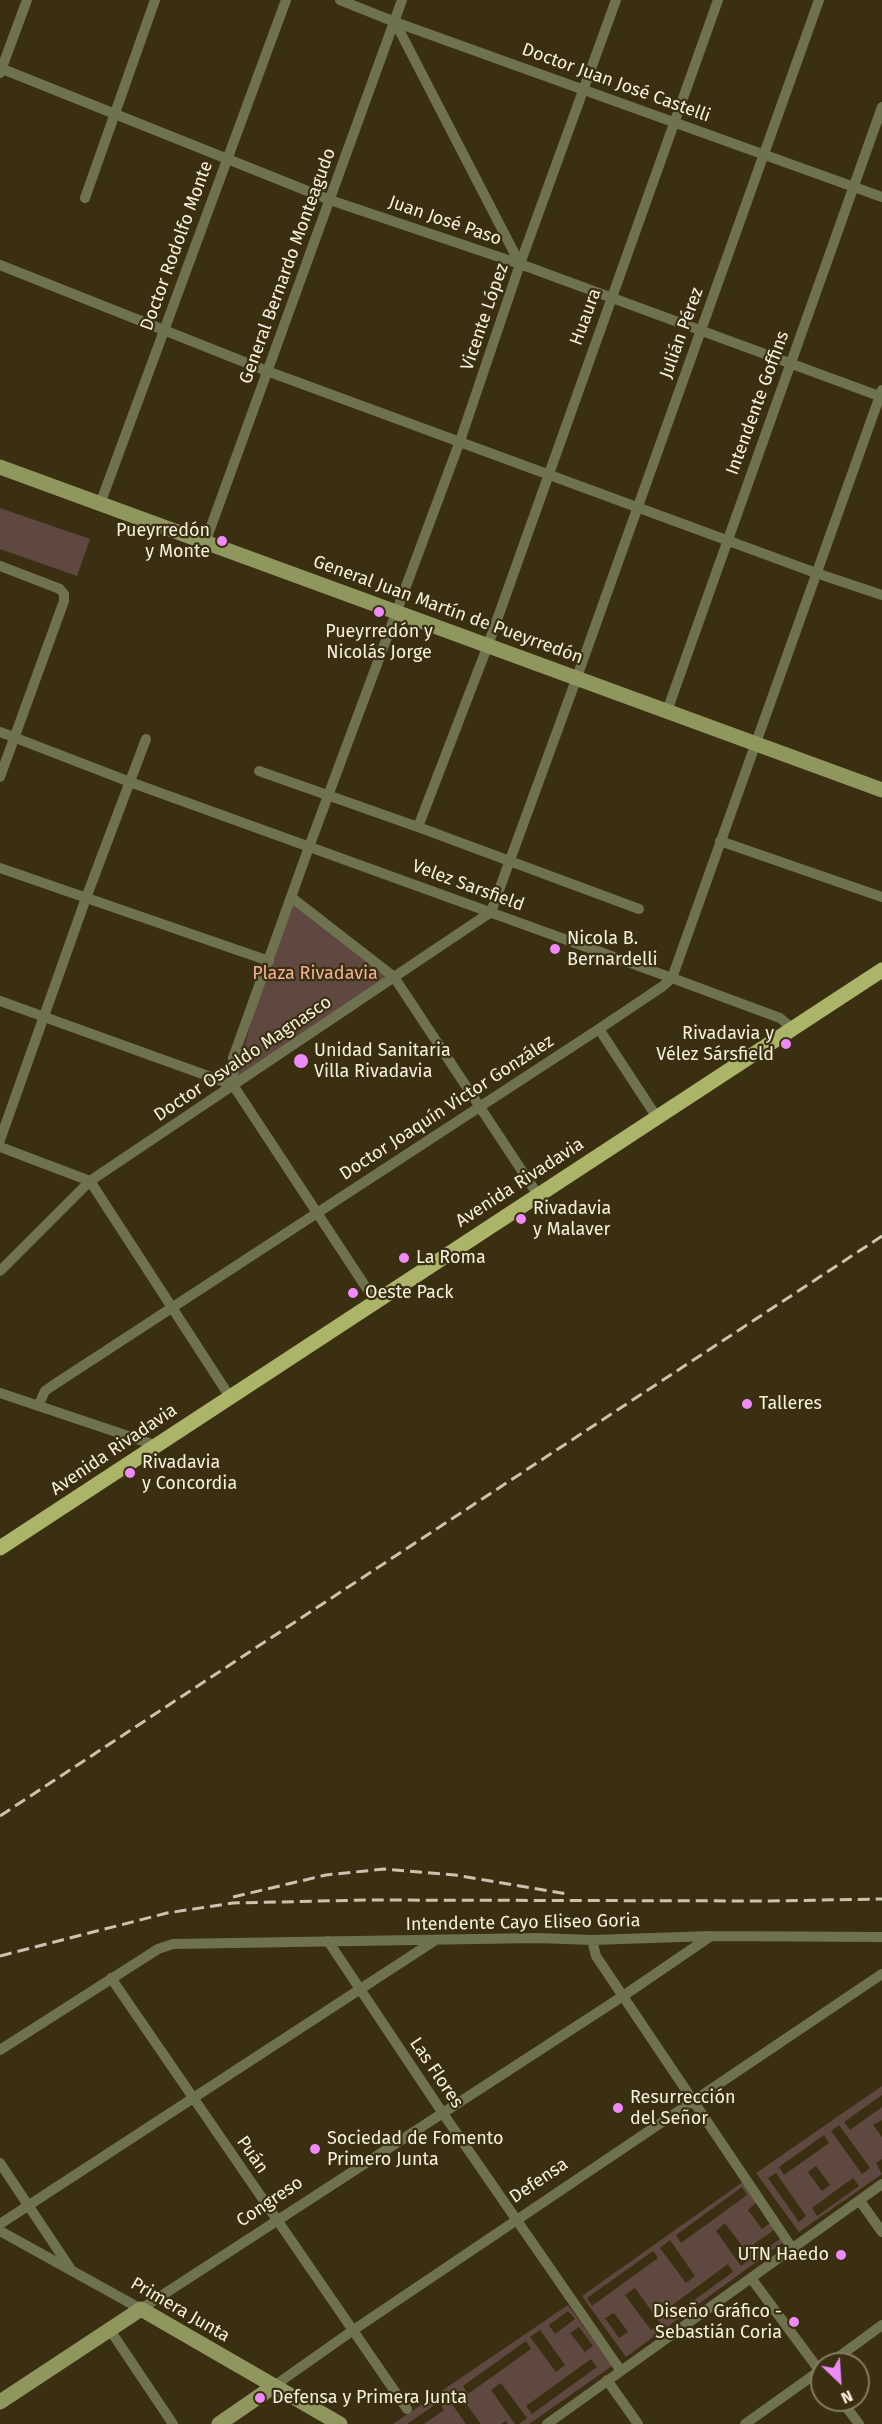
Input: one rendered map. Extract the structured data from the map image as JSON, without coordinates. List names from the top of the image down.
{
  "streets": {
    "main road": ["Avenida Rivadavia"],
    "street": [
      "Doctor Juan José Castelli",
      "Juan José Paso",
      "Doctor Rodolfo Monte",
      "General Bernardo Monteagudo",
      "Vicente López",
      "Huaura",
      "Julián Pérez",
      "Intendente Goffins",
      "General Juan Martín de Pueyrredón",
      "Velez Sarsfield",
      "Doctor Osvaldo Magnasco",
      "Doctor Joaquín Victor González",
      "Intendente Cayo Eliseo Goria",
      "Las Flores",
      "Puán",
      "Defensa",
      "Congreso",
      "Primera Junta"
    ]
  },
  "crossings": [
    ["Doctor Juan José Castelli", "General Bernardo Monteagudo"],
    ["Doctor Juan José Castelli", "Vicente López"],
    ["Doctor Juan José Castelli", "Huaura"],
    ["Doctor Juan José Castelli", "Julián Pérez"],
    ["Doctor Juan José Castelli", "Intendente Goffins"],
    ["Juan José Paso", "Doctor Rodolfo Monte"],
    ["Juan José Paso", "General Bernardo Monteagudo"],
    ["Juan José Paso", "Vicente López"],
    ["Juan José Paso", "Huaura"],
    ["Juan José Paso", "Julián Pérez"],
    ["Juan José Paso", "Intendente Goffins"],
    ["Doctor Rodolfo Monte", "General Juan Martín de Pueyrredón"],
    ["General Bernardo Monteagudo", "General Juan Martín de Pueyrredón"],
    ["Vicente López", "General Juan Martín de Pueyrredón"],
    ["Vicente López", "Velez Sarsfield"],
    ["Vicente López", "Doctor Osvaldo Magnasco"],
    ["Huaura", "General Juan Martín de Pueyrredón"],
    ["Julián Pérez", "General Juan Martín de Pueyrredón"],
    ["Intendente Goffins", "General Juan Martín de Pueyrredón"],
    ["Velez Sarsfield", "Doctor Osvaldo Magnasco"],
    ["Velez Sarsfield", "Doctor Joaquín Victor González"],
    ["Velez Sarsfield", "Avenida Rivadavia"],
    ["Intendente Cayo Eliseo Goria", "Las Flores"],
    ["Intendente Cayo Eliseo Goria", "Puán"],
    ["Intendente Cayo Eliseo Goria", "Congreso"],
    ["Las Flores", "Defensa"],
    ["Las Flores", "Congreso"],
    ["Puán", "Defensa"],
    ["Puán", "Congreso"],
    ["Defensa", "Primera Junta"],
    ["Congreso", "Primera Junta"]
  ],
  "parks": ["Plaza Rivadavia"],
  "places": [
    "Pueyrredón y Monte",
    "Pueyrredón y Nicolás Jorge",
    "Nicola B. Bernardelli",
    "Rivadavia y Vélez Sársfield",
    "Unidad Sanitaria Villa Rivadavia",
    "Rivadavia y Malaver",
    "La Roma",
    "Oeste Pack",
    "Talleres",
    "Rivadavia y Concordia",
    "Resurrección del Señor",
    "Sociedad de Fomento Primero Junta",
    "UTN Haedo",
    "Diseño Gráfico - Sebastián Coria",
    "Defensa y Primera Junta"
  ],
  "north": "bottom right"
}
